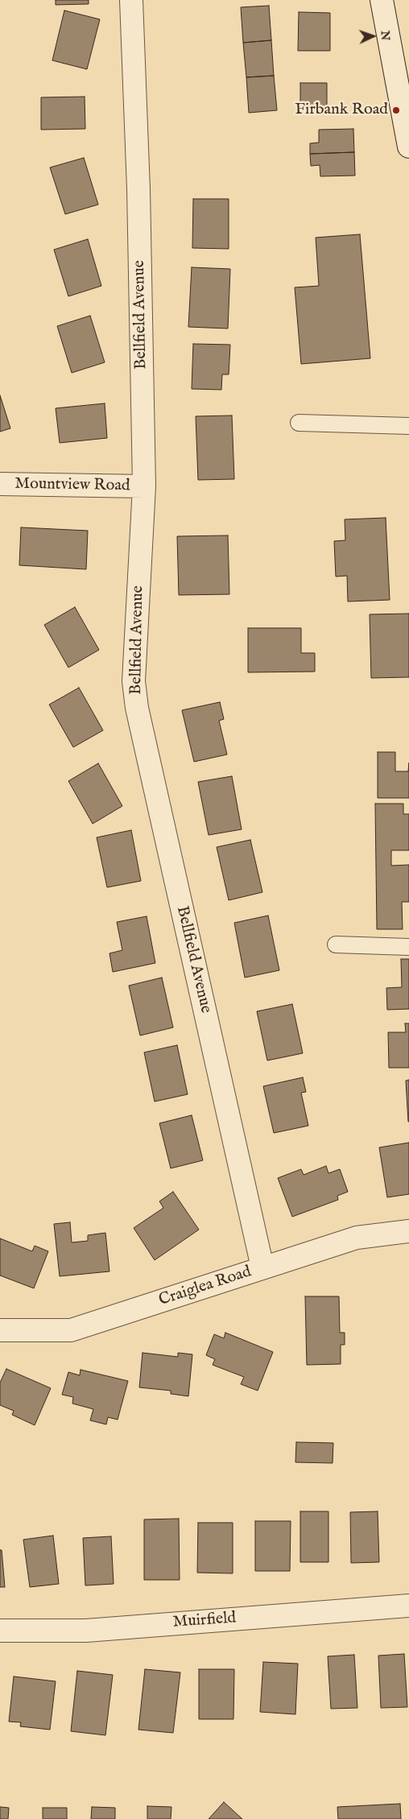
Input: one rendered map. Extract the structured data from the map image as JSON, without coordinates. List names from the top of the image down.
{
  "streets": {
    "street": [
      "Bellfield Avenue",
      "Mountview Road",
      "Craiglea Road",
      "Muirfield"
    ]
  },
  "crossings": [
    ["Bellfield Avenue", "Mountview Road"],
    ["Bellfield Avenue", "Craiglea Road"]
  ],
  "places": ["Firbank Road"],
  "north": "right"
}
